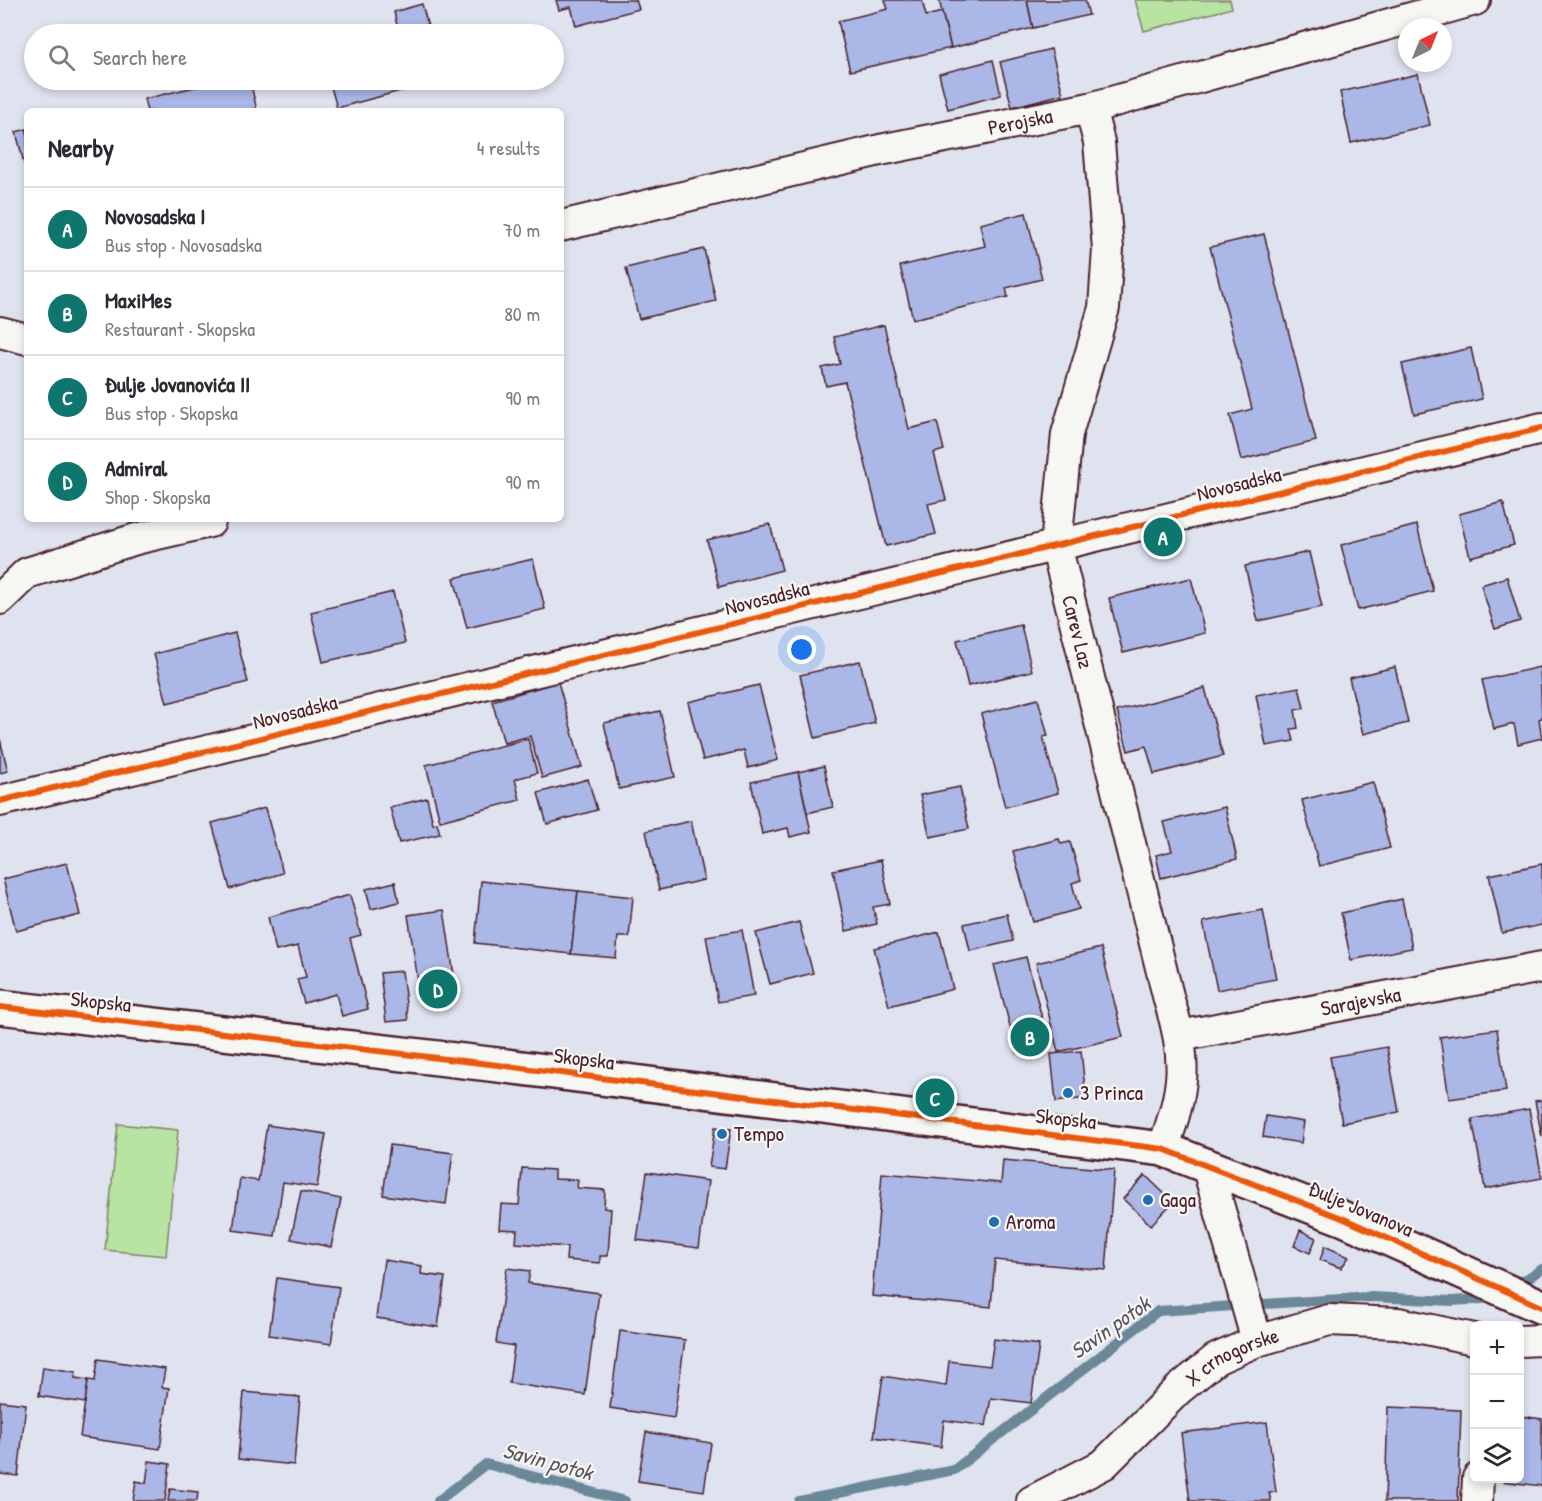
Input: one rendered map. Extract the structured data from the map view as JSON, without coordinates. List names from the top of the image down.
{
  "streets": {
    "street": [
      "Perojska",
      "Novosadska",
      "Carev Laz",
      "Sarajevska",
      "Skopska",
      "Đulje Jovanova",
      "X crnogorske"
    ]
  },
  "crossings": [
    ["Perojska", "Carev Laz"],
    ["Novosadska", "Carev Laz"],
    ["Carev Laz", "Sarajevska"],
    ["Carev Laz", "Skopska"],
    ["Carev Laz", "Đulje Jovanova"],
    ["Skopska", "Đulje Jovanova"]
  ],
  "water": ["Savin potok"],
  "places": [
    "3 Princa",
    "Tempo",
    "Gaga",
    "Aroma"
  ],
  "north": "top right",
  "page": {
    "search": "Search here",
    "heading": ["Nearby", "4 results"],
    "list": [
      {
        "mark": "A",
        "name": "Novosadska I",
        "note": "Bus stop · Novosadska",
        "value": "70 m"
      },
      {
        "mark": "B",
        "name": "MaxiMes",
        "note": "Restaurant · Skopska",
        "value": "80 m"
      },
      {
        "mark": "C",
        "name": "Đulje Jovanovića II",
        "note": "Bus stop · Skopska",
        "value": "90 m"
      },
      {
        "mark": "D",
        "name": "Admiral",
        "note": "Shop · Skopska",
        "value": "90 m"
      }
    ],
    "pins": [
      "A",
      "D",
      "B",
      "C"
    ],
    "map_buttons": ["+", "−"]
  }
}
